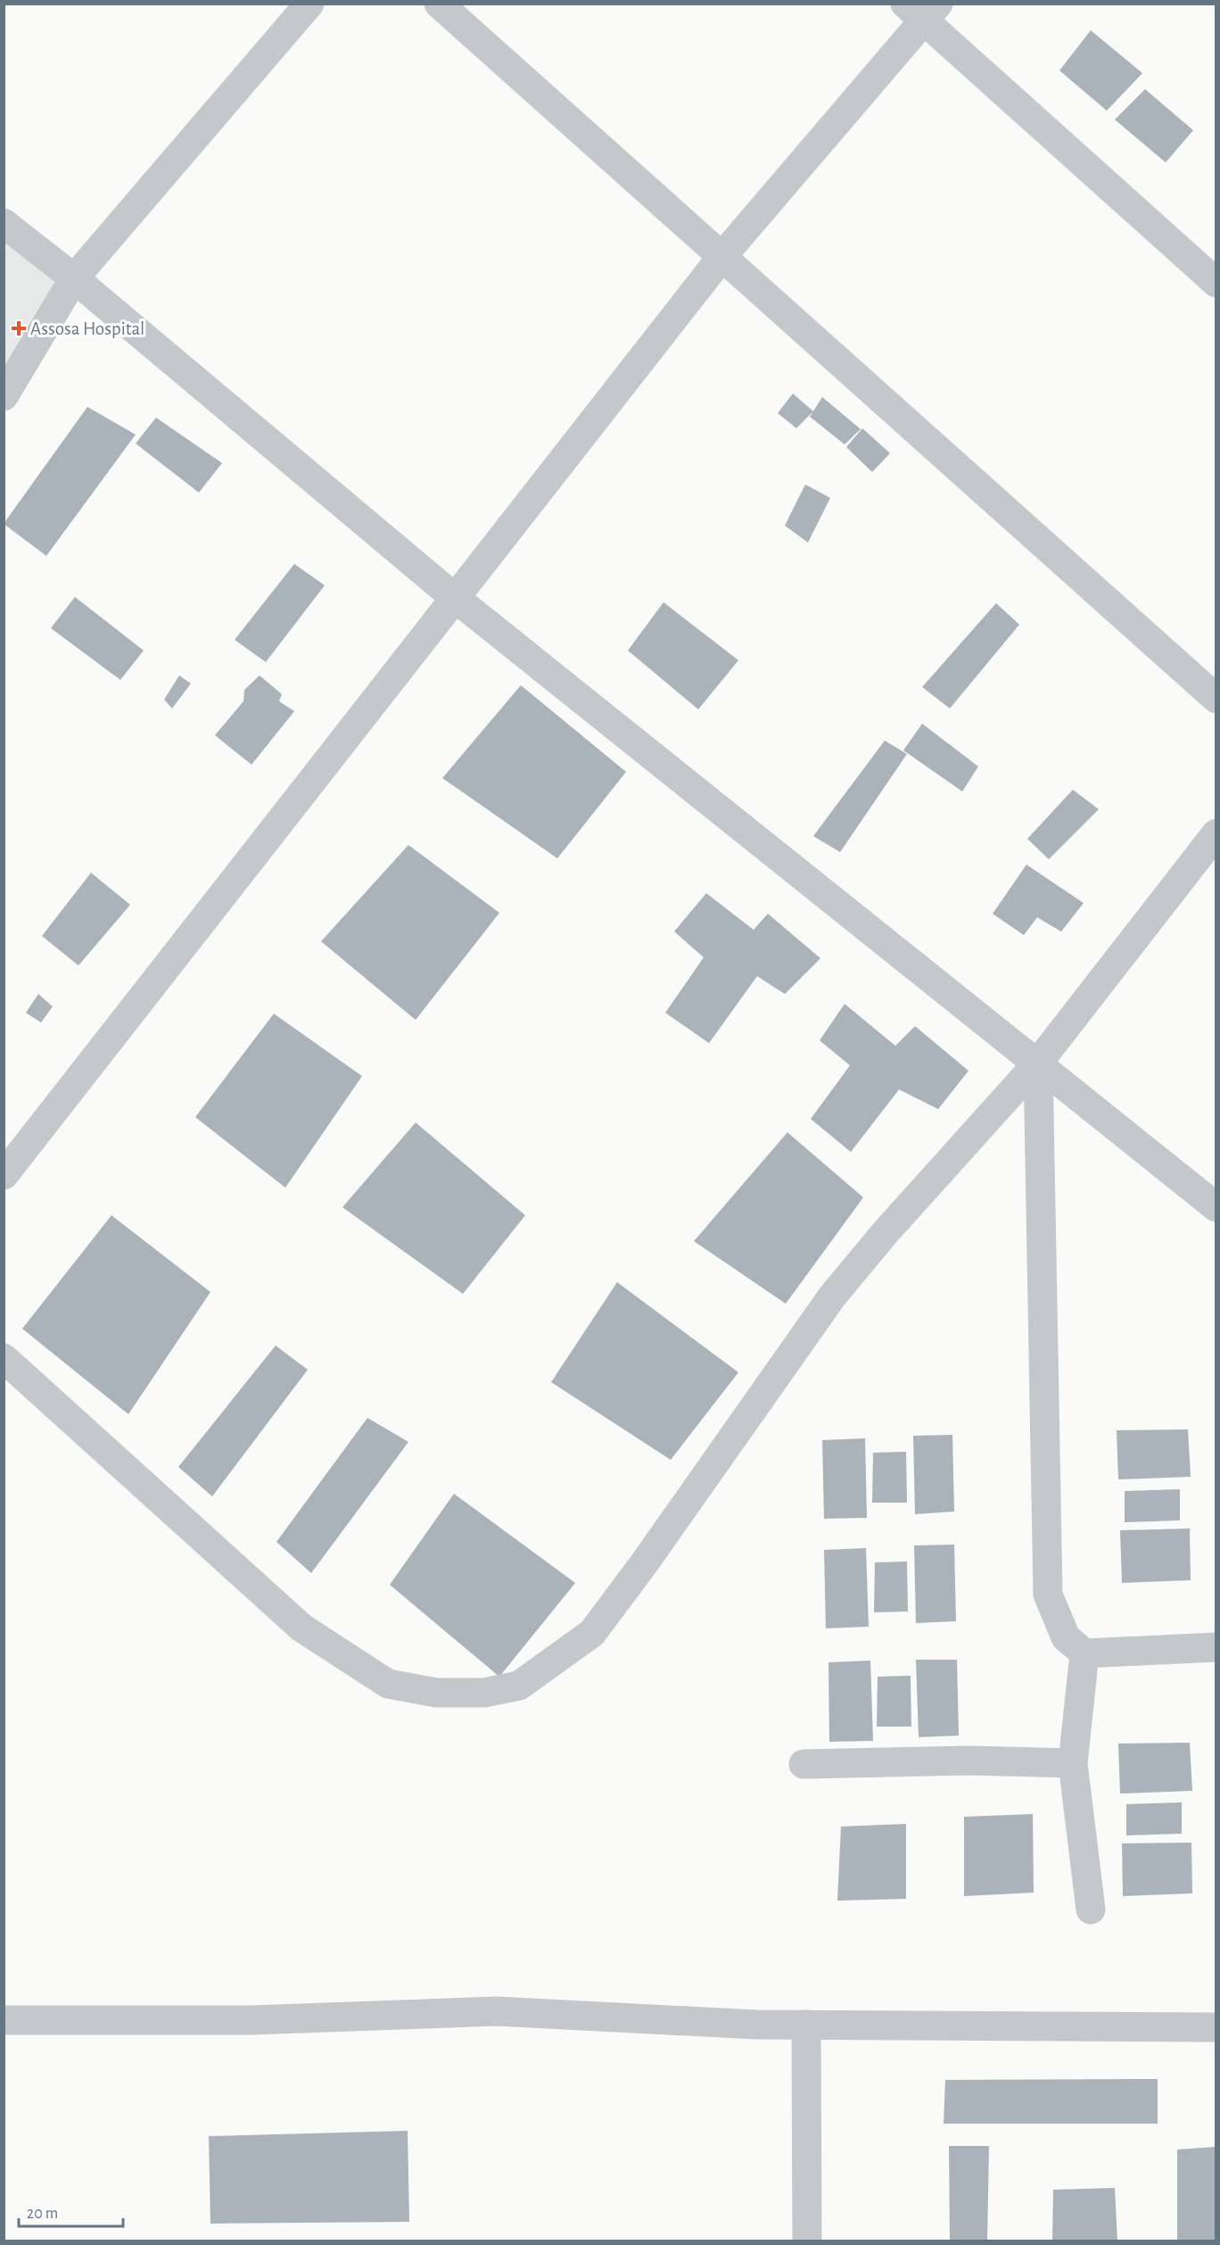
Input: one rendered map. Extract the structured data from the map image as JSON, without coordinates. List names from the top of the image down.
{
  "places": {
    "health": ["Assosa Hospital"]
  },
  "scale_bar": "20 m"
}
